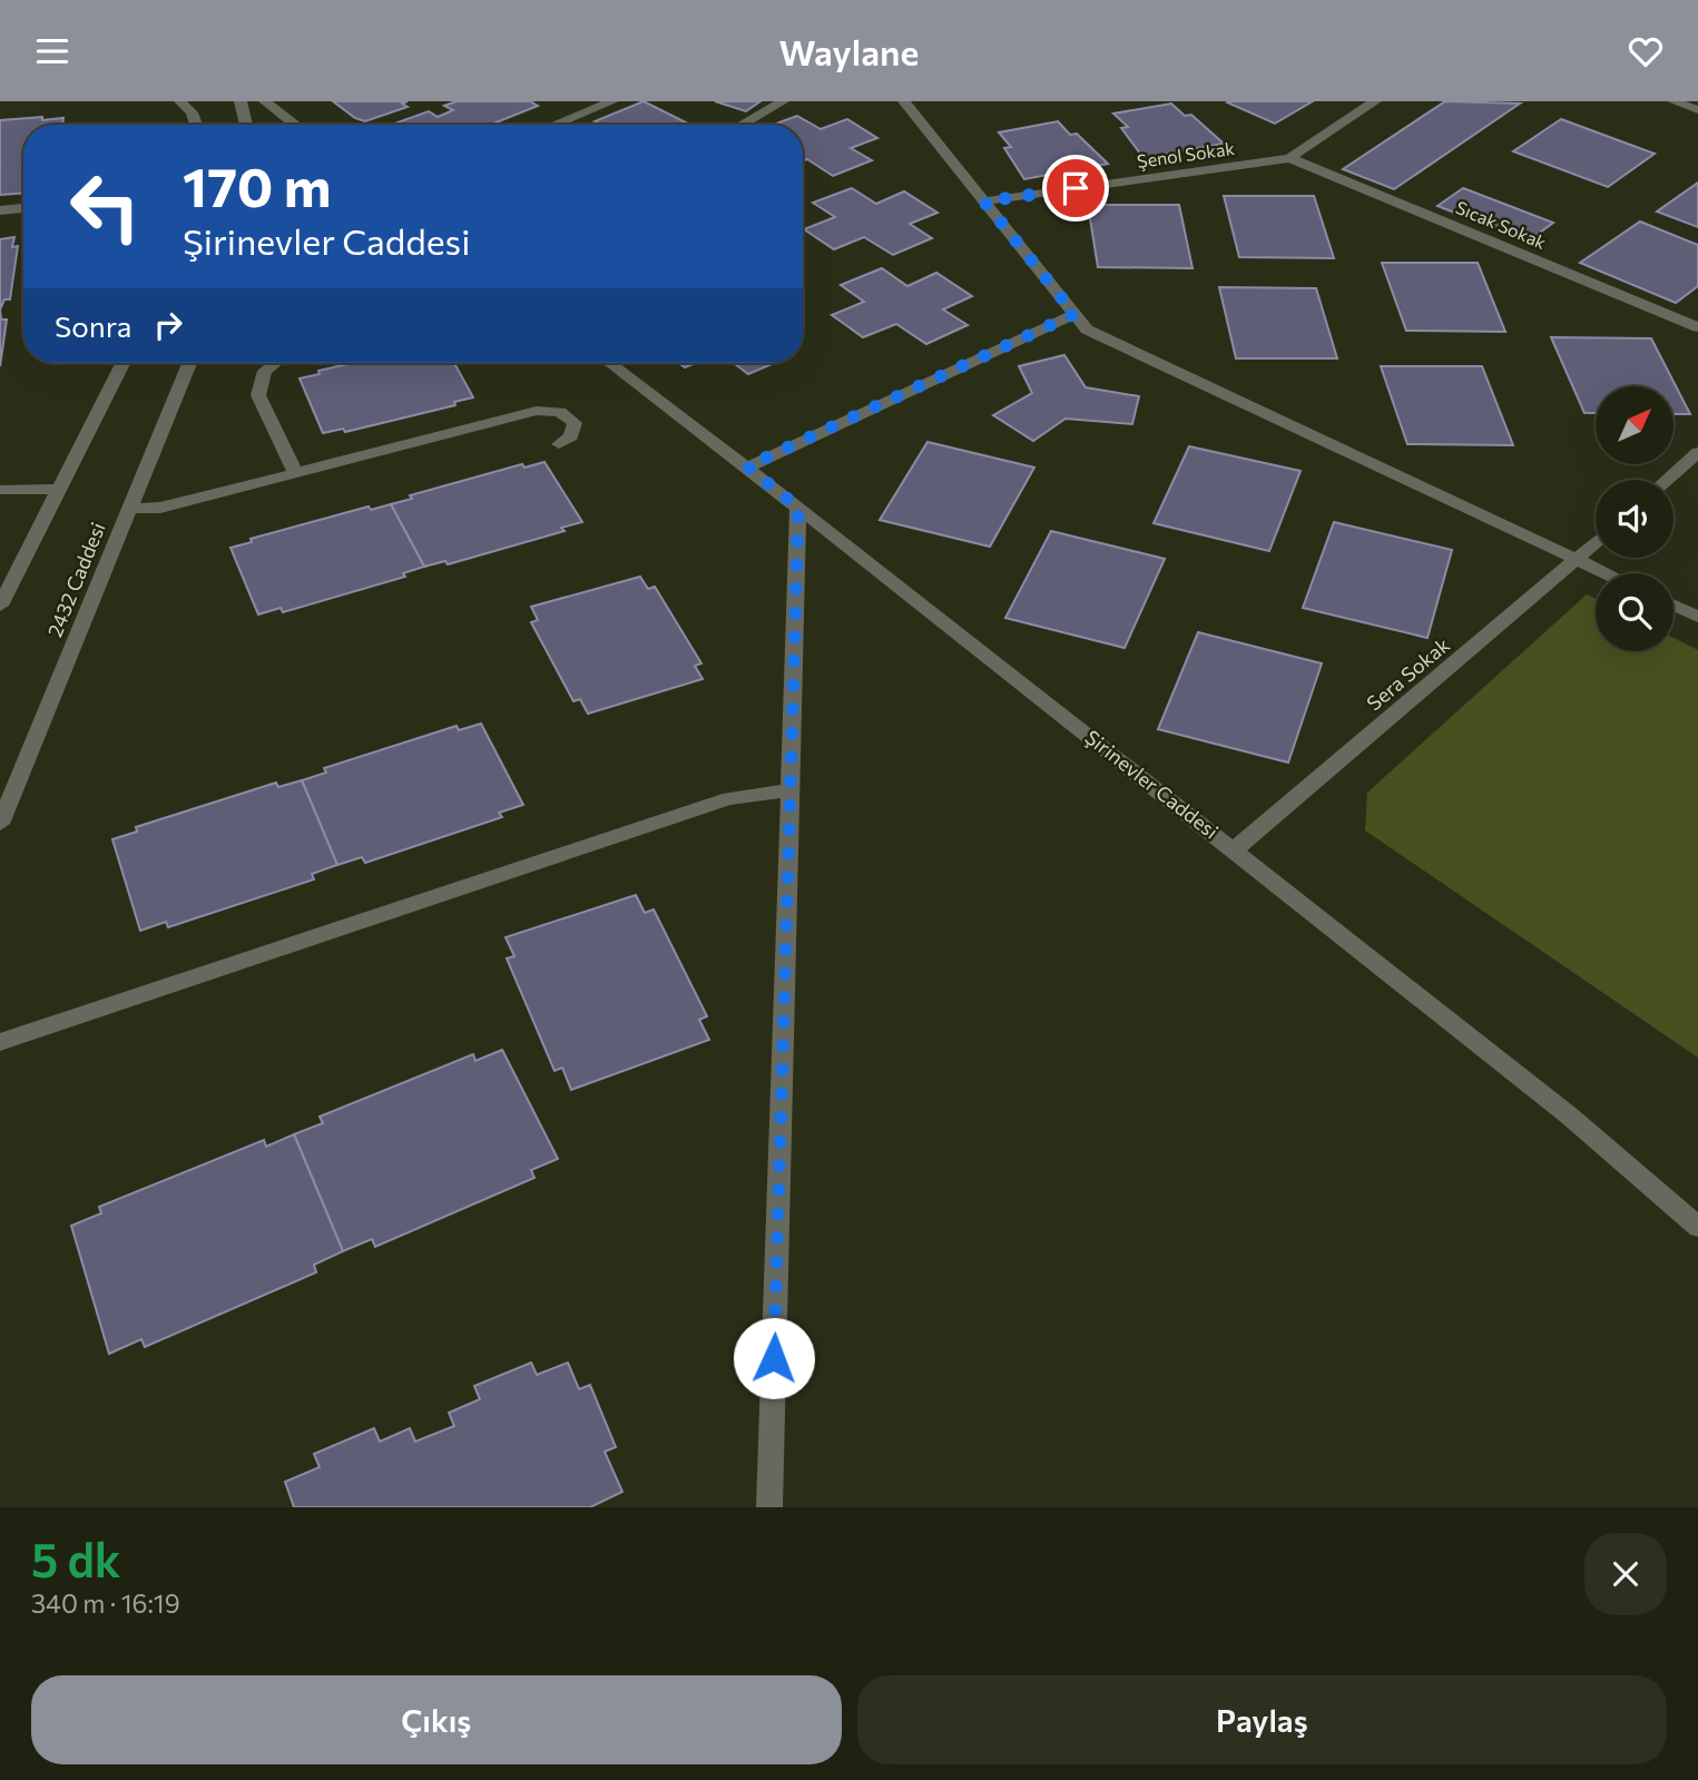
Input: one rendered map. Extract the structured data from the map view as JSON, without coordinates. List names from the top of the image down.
{
  "streets": {
    "street": [
      "Şenol Sokak",
      "Sıcak Sokak",
      "2432 Caddesi",
      "Sera Sokak",
      "Şirinevler Caddesi"
    ]
  },
  "crossings": [
    ["Şenol Sokak", "Sıcak Sokak"],
    ["Sera Sokak", "Şirinevler Caddesi"]
  ],
  "north": "top right",
  "page": {
    "header": "Waylane",
    "turn": ["170 m", "Şirinevler Caddesi"],
    "then": "Sonra",
    "heading": ["5 dk", "340 m · 16:19"],
    "buttons": ["Çıkış", "Paylaş"]
  }
}
